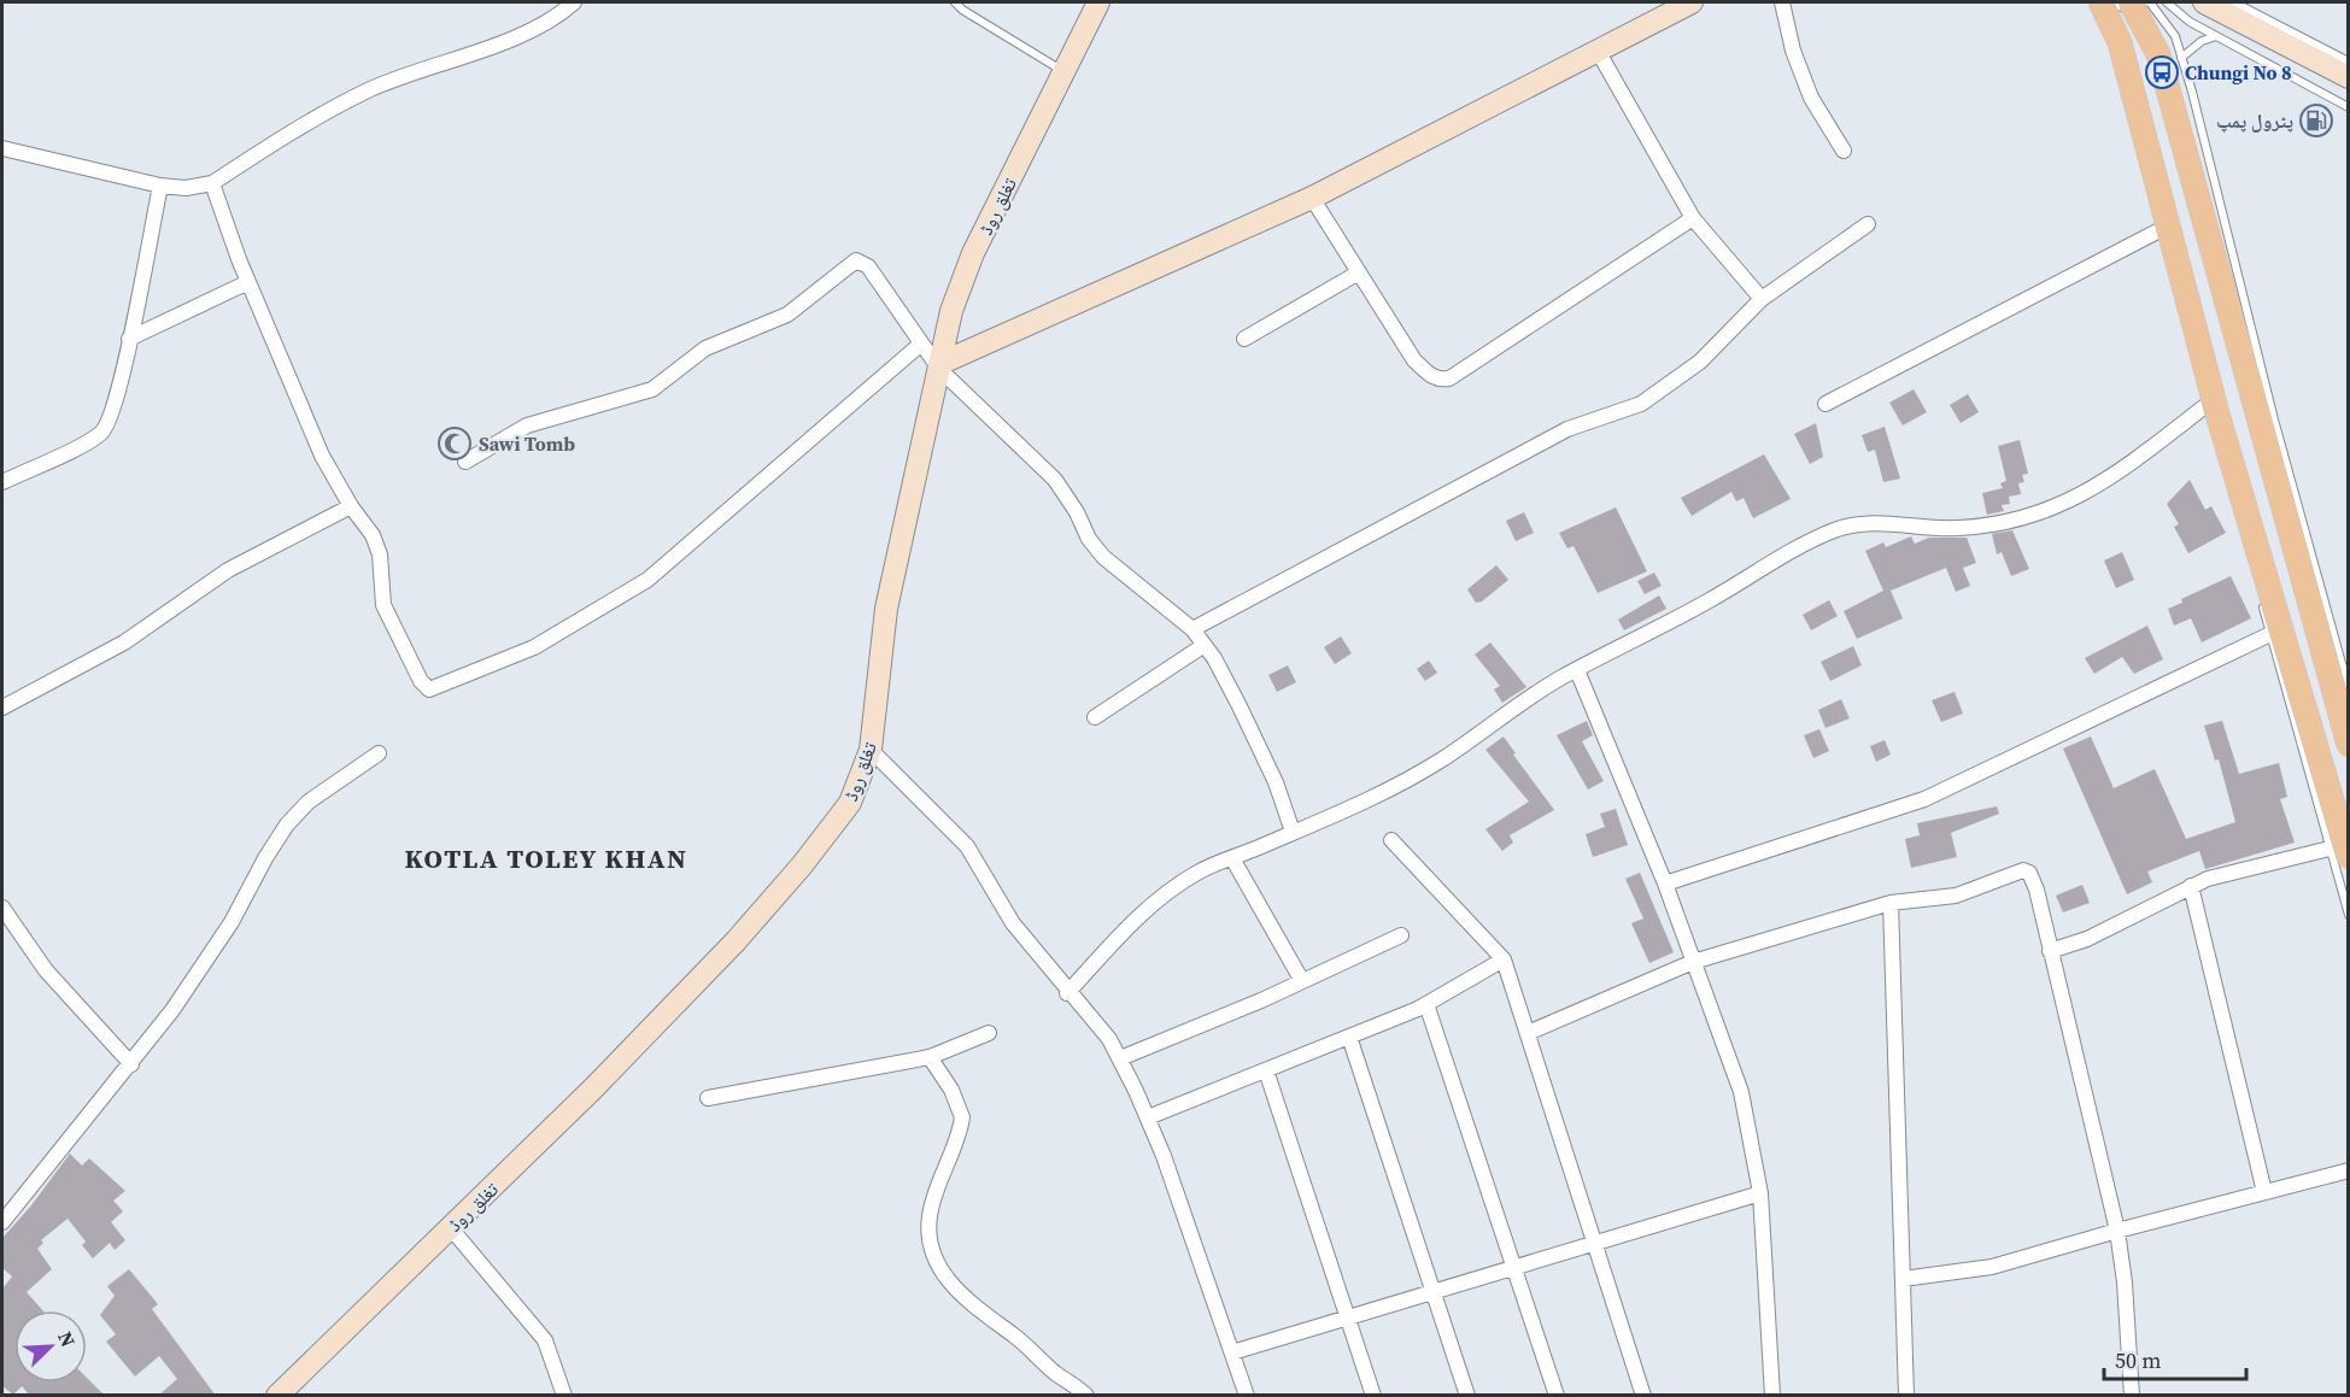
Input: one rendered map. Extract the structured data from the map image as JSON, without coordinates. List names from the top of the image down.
{
  "streets": {
    "street": ["تغلق روڈ"]
  },
  "districts": ["KOTLA TOLEY KHAN"],
  "places": {
    "bus stop": ["Chungi No 8"],
    "fuel station": ["پٹرول پمپ"],
    "mosque": ["Sawi Tomb"]
  },
  "scale_bar": "50 m",
  "north": "top right"
}
